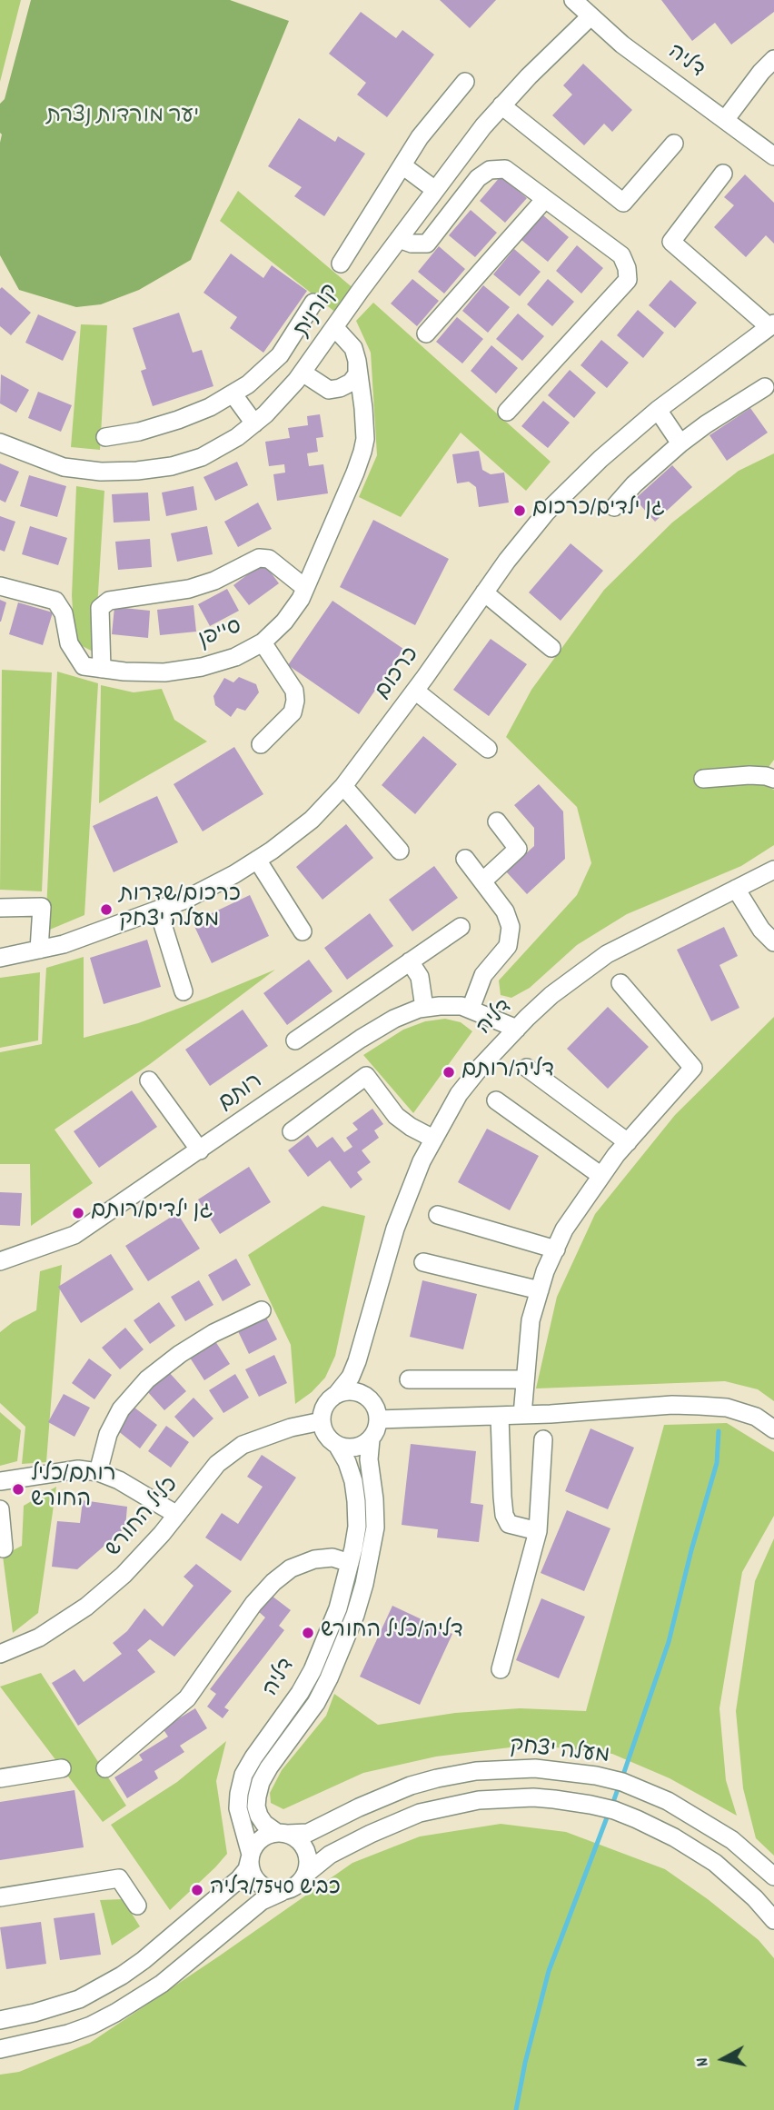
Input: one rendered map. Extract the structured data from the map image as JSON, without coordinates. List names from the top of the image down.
{
  "streets": {
    "street": [
      "דליה",
      "קורנית",
      "סייפן",
      "כרכום",
      "רותם",
      "כליל החורש",
      "מעלה יצחק"
    ]
  },
  "crossings": [
    ["דליה", "קורנית"],
    ["דליה", "רותם"],
    ["דליה", "כליל החורש"],
    ["דליה", "מעלה יצחק"],
    ["קורנית", "סייפן"]
  ],
  "parks": ["יער מורדות נצרת"],
  "places": [
    "גן ילדים/כרכום",
    "כרכום/שדרות מעלה יצחק",
    "דליה/רותם",
    "גן ילדים/רותם",
    "רותם/כליל החורש",
    "דליה/כליל החורש",
    "כביש 7540/דליה"
  ],
  "north": "left"
}
